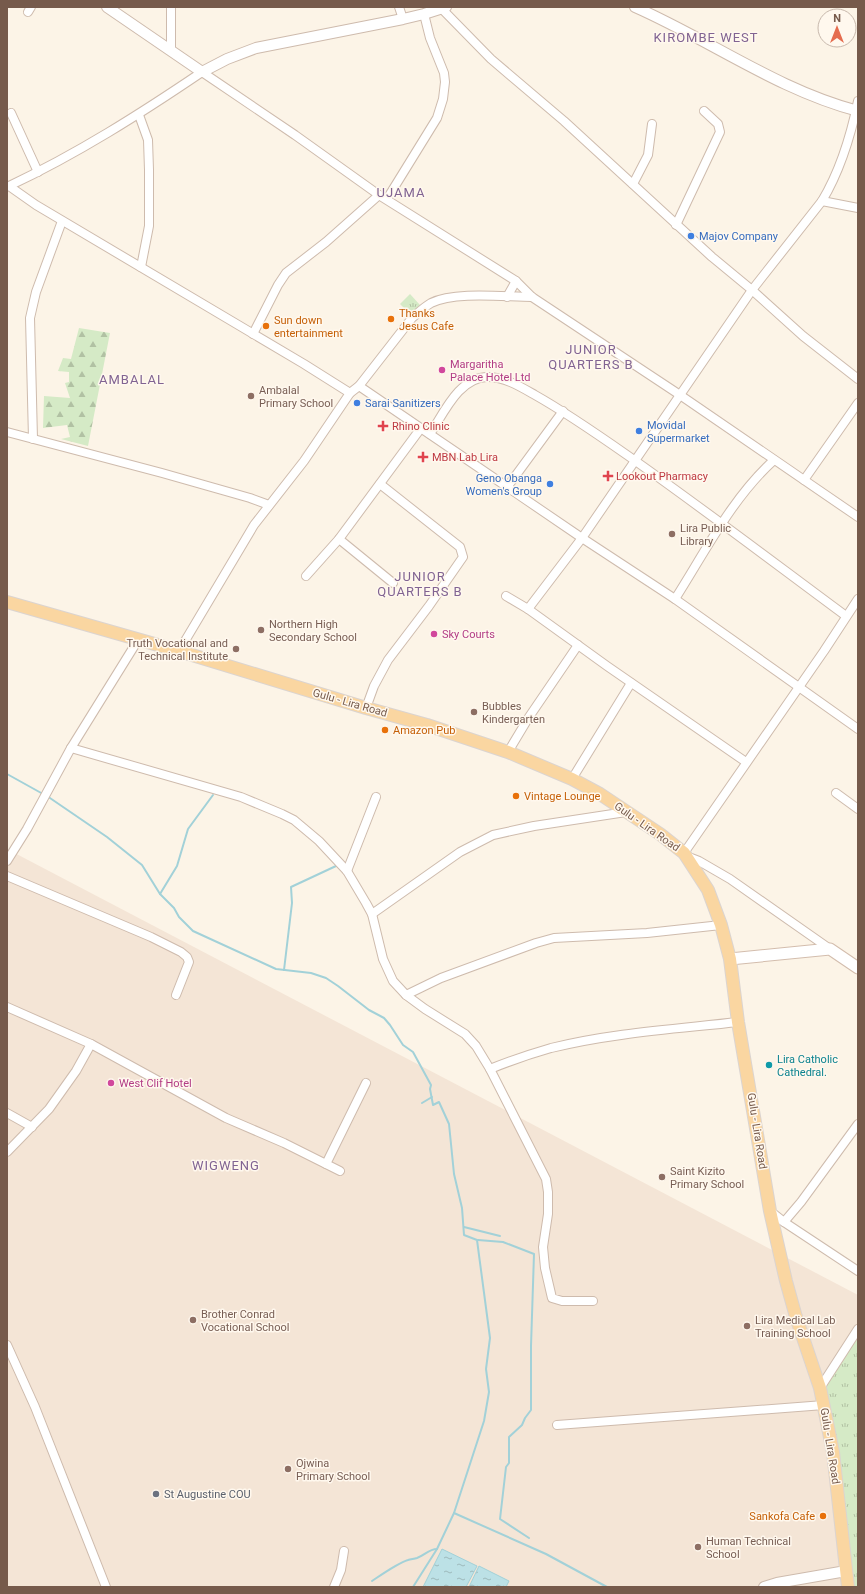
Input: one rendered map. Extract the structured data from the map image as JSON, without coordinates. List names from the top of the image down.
{
  "streets": {
    "main road": ["Gulu - Lira Road"]
  },
  "districts": [
    "KIROMBE WEST",
    "UJAMA",
    "JUNIOR QUARTERS B",
    "AMBALAL",
    "JUNIOR QUARTERS B",
    "WIGWENG"
  ],
  "places": {
    "other": [
      "Majov Company",
      "Thanks Jesus Cafe",
      "Sun down entertainment",
      "Margaritha Palace Hotel Ltd",
      "Ambalal Primary School",
      "Sarai Sanitizers",
      "Movidal Supermarket",
      "Geno Obanga Women's Group",
      "Lira Public Library",
      "Northern High Secondary School",
      "Sky Courts",
      "Truth Vocational and Technical Institute",
      "Bubbles Kindergarten",
      "Amazon Pub",
      "Vintage Lounge",
      "Lira Catholic Cathedral.",
      "West Clif Hotel",
      "Saint Kizito Primary School",
      "Brother Conrad Vocational School",
      "Lira Medical Lab Training School",
      "Ojwina Primary School",
      "St Augustine COU",
      "Sankofa Cafe",
      "Human Technical School"
    ],
    "health": ["Rhino Clinic", "MBN Lab Lira", "Lookout Pharmacy"]
  },
  "north": "top"
}
